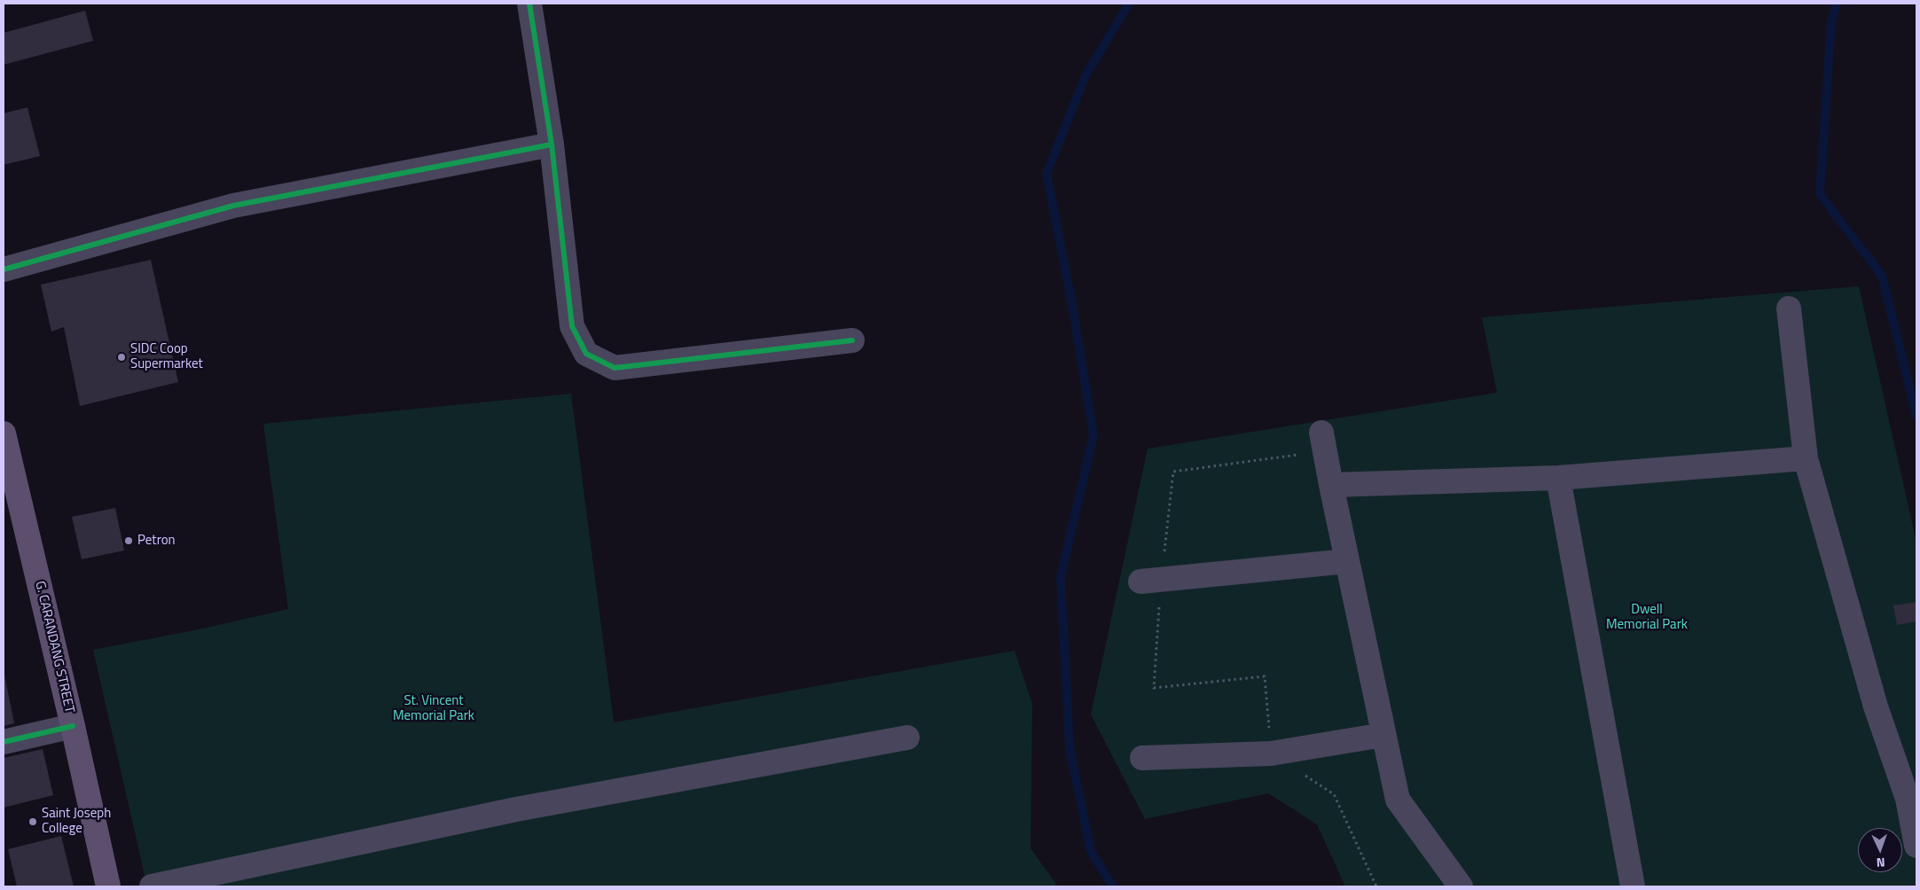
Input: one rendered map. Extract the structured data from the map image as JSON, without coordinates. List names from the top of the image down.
{
  "streets": {
    "main road": ["G. CARANDANG STREET"]
  },
  "parks": ["Dwell Memorial Park", "St. Vincent Memorial Park"],
  "places": ["SIDC Coop Supermarket", "Petron", "Saint Joseph College"],
  "north": "bottom"
}
